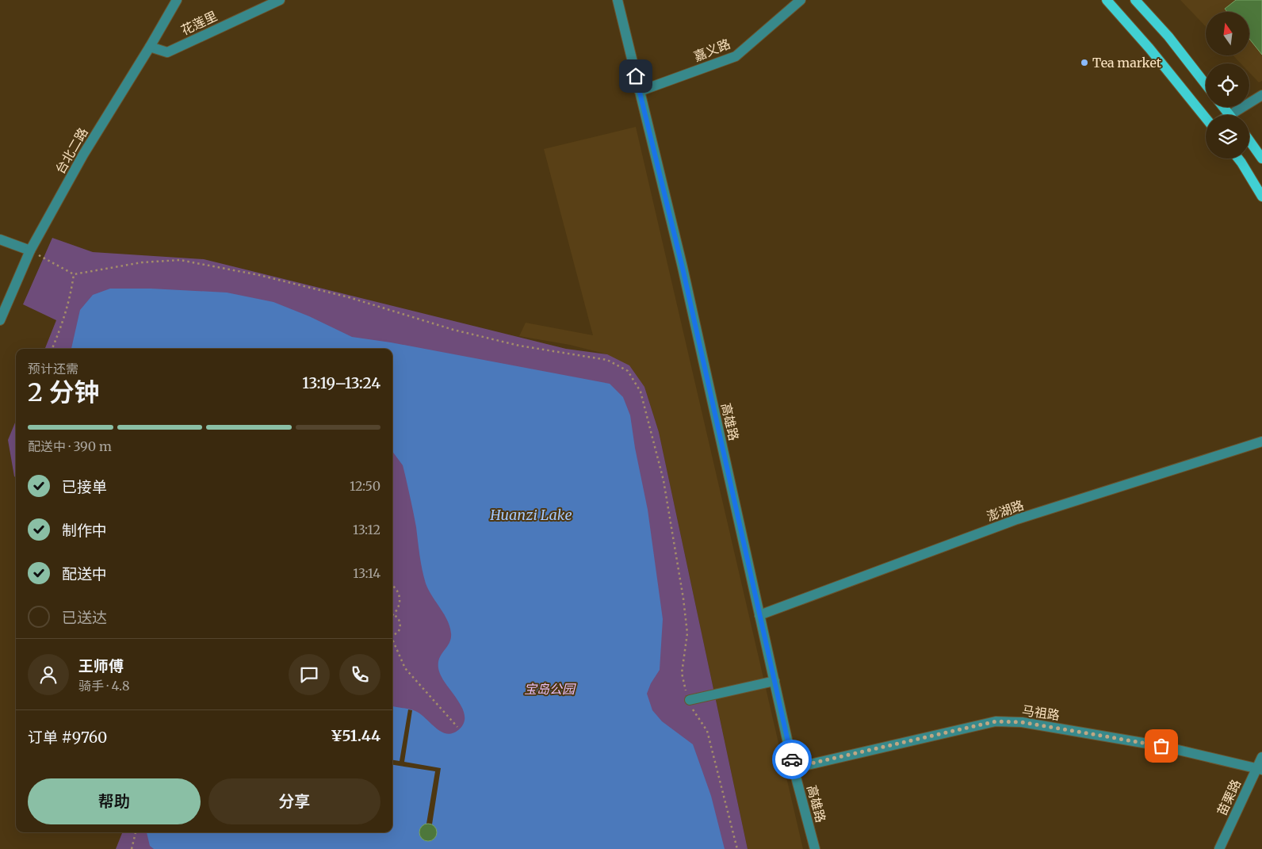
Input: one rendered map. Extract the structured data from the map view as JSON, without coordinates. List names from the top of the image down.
{
  "streets": {
    "street": [
      "花莲里",
      "嘉义路",
      "台北二路",
      "高雄路",
      "澎湖路",
      "马祖路",
      "苗栗路"
    ]
  },
  "crossings": [
    ["花莲里", "台北二路"],
    ["嘉义路", "高雄路"],
    ["高雄路", "澎湖路"],
    ["高雄路", "马祖路"],
    ["马祖路", "苗栗路"]
  ],
  "water": ["Huanzi Lake"],
  "parks": ["宝岛公园"],
  "places": ["Tea market"],
  "north": "top",
  "page": {
    "heading": ["2 分钟", "预计还需", "13:19–13:24"],
    "panel": [
      "王师傅",
      "骑手 · 4.8",
      "订单 #9760",
      "¥51.44"
    ],
    "bar": "配送中 · 390 m",
    "list": [
      ["已接单", "12:50"],
      ["制作中", "13:12"],
      ["配送中", "13:14"],
      "已送达"
    ],
    "buttons": ["帮助", "分享"]
  }
}
